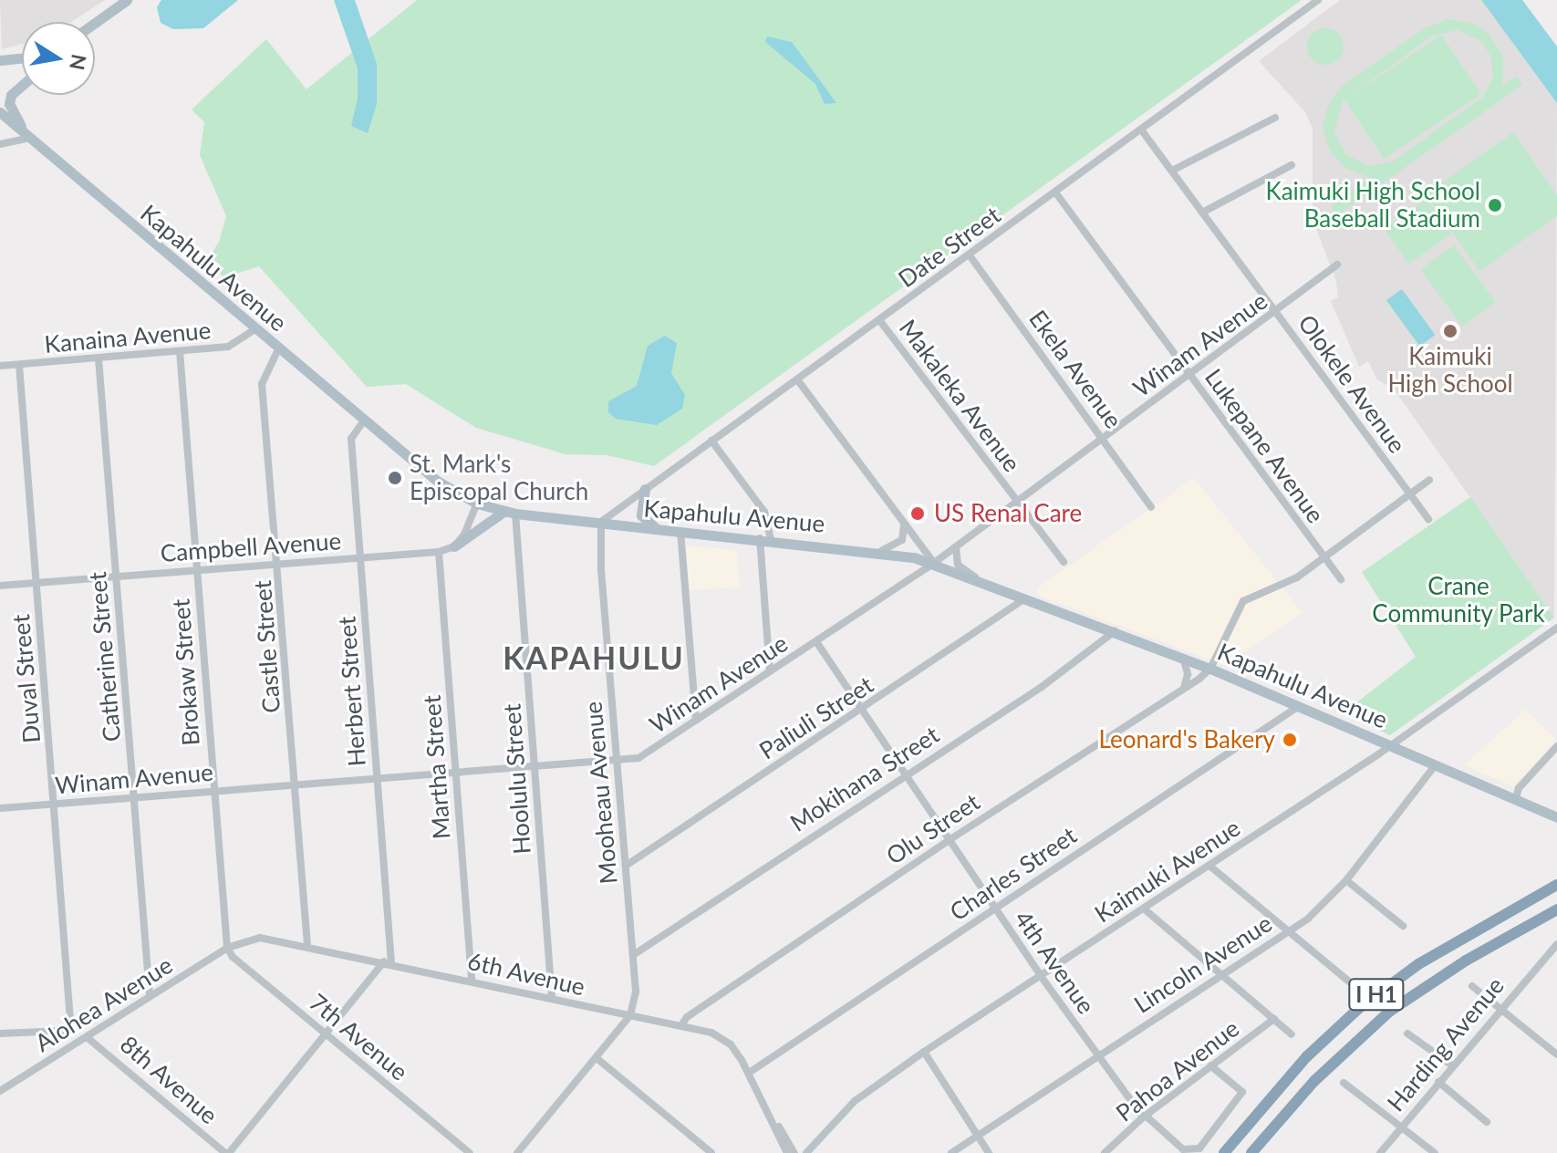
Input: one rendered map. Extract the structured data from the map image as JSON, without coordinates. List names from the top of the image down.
{
  "streets": {
    "highway": ["I H1"],
    "main road": ["Kapahulu Avenue"],
    "street": [
      "Date Street",
      "Kanaina Avenue",
      "Winam Avenue",
      "Ekela Avenue",
      "Olokele Avenue",
      "Makaleka Avenue",
      "Lukepane Avenue",
      "Campbell Avenue",
      "Castle Street",
      "Catherine Street",
      "Brokaw Street",
      "Duval Street",
      "Herbert Street",
      "Paliuli Street",
      "Martha Street",
      "Hoolulu Street",
      "Mokihana Street",
      "Mooheau Avenue",
      "Olu Street",
      "Kaimuki Avenue",
      "Charles Street",
      "4th Avenue",
      "Lincoln Avenue",
      "6th Avenue",
      "Alohea Avenue",
      "7th Avenue",
      "Harding Avenue",
      "Pahoa Avenue",
      "8th Avenue"
    ]
  },
  "crossings": [
    ["Date Street", "Kapahulu Avenue"],
    ["Date Street", "Ekela Avenue"],
    ["Date Street", "Olokele Avenue"],
    ["Date Street", "Makaleka Avenue"],
    ["Date Street", "Lukepane Avenue"],
    ["Date Street", "Mooheau Avenue"],
    ["Kapahulu Avenue", "Kanaina Avenue"],
    ["Kapahulu Avenue", "Winam Avenue"],
    ["Kapahulu Avenue", "Castle Street"],
    ["Kapahulu Avenue", "Herbert Street"],
    ["Kapahulu Avenue", "Paliuli Street"],
    ["Kapahulu Avenue", "Hoolulu Street"],
    ["Kapahulu Avenue", "Mokihana Street"],
    ["Kapahulu Avenue", "Mooheau Avenue"],
    ["Kapahulu Avenue", "Olu Street"],
    ["Kapahulu Avenue", "Kaimuki Avenue"],
    ["Kapahulu Avenue", "Charles Street"],
    ["Kapahulu Avenue", "Lincoln Avenue"],
    ["Kanaina Avenue", "Catherine Street"],
    ["Kanaina Avenue", "Brokaw Street"],
    ["Kanaina Avenue", "Duval Street"],
    ["Winam Avenue", "Ekela Avenue"],
    ["Winam Avenue", "Olokele Avenue"],
    ["Winam Avenue", "Makaleka Avenue"],
    ["Winam Avenue", "Lukepane Avenue"],
    ["Winam Avenue", "Castle Street"],
    ["Winam Avenue", "Catherine Street"],
    ["Winam Avenue", "Brokaw Street"],
    ["Winam Avenue", "Duval Street"],
    ["Winam Avenue", "Herbert Street"],
    ["Winam Avenue", "Martha Street"],
    ["Winam Avenue", "Hoolulu Street"],
    ["Winam Avenue", "Mooheau Avenue"],
    ["Winam Avenue", "4th Avenue"],
    ["Campbell Avenue", "Castle Street"],
    ["Campbell Avenue", "Catherine Street"],
    ["Campbell Avenue", "Brokaw Street"],
    ["Campbell Avenue", "Duval Street"],
    ["Campbell Avenue", "Herbert Street"],
    ["Campbell Avenue", "Martha Street"],
    ["Castle Street", "6th Avenue"],
    ["Catherine Street", "Alohea Avenue"],
    ["Brokaw Street", "6th Avenue"],
    ["Brokaw Street", "Alohea Avenue"],
    ["Brokaw Street", "7th Avenue"],
    ["Herbert Street", "6th Avenue"],
    ["Paliuli Street", "Mooheau Avenue"],
    ["Paliuli Street", "4th Avenue"],
    ["Martha Street", "6th Avenue"],
    ["Hoolulu Street", "6th Avenue"],
    ["Mokihana Street", "Mooheau Avenue"],
    ["Mokihana Street", "4th Avenue"],
    ["Mooheau Avenue", "6th Avenue"],
    ["Olu Street", "4th Avenue"],
    ["Olu Street", "6th Avenue"],
    ["Kaimuki Avenue", "4th Avenue"],
    ["Charles Street", "4th Avenue"],
    ["Charles Street", "6th Avenue"],
    ["4th Avenue", "Lincoln Avenue"],
    ["4th Avenue", "Pahoa Avenue"],
    ["6th Avenue", "Alohea Avenue"],
    ["6th Avenue", "7th Avenue"],
    ["Alohea Avenue", "7th Avenue"],
    ["Alohea Avenue", "8th Avenue"]
  ],
  "districts": ["KAPAHULU"],
  "parks": ["Crane Community Park"],
  "places": [
    "Kaimuki High School Baseball Stadium",
    "Kaimuki High School",
    "St. Mark's Episcopal Church",
    "US Renal Care",
    "Leonard's Bakery"
  ],
  "north": "right"
}
